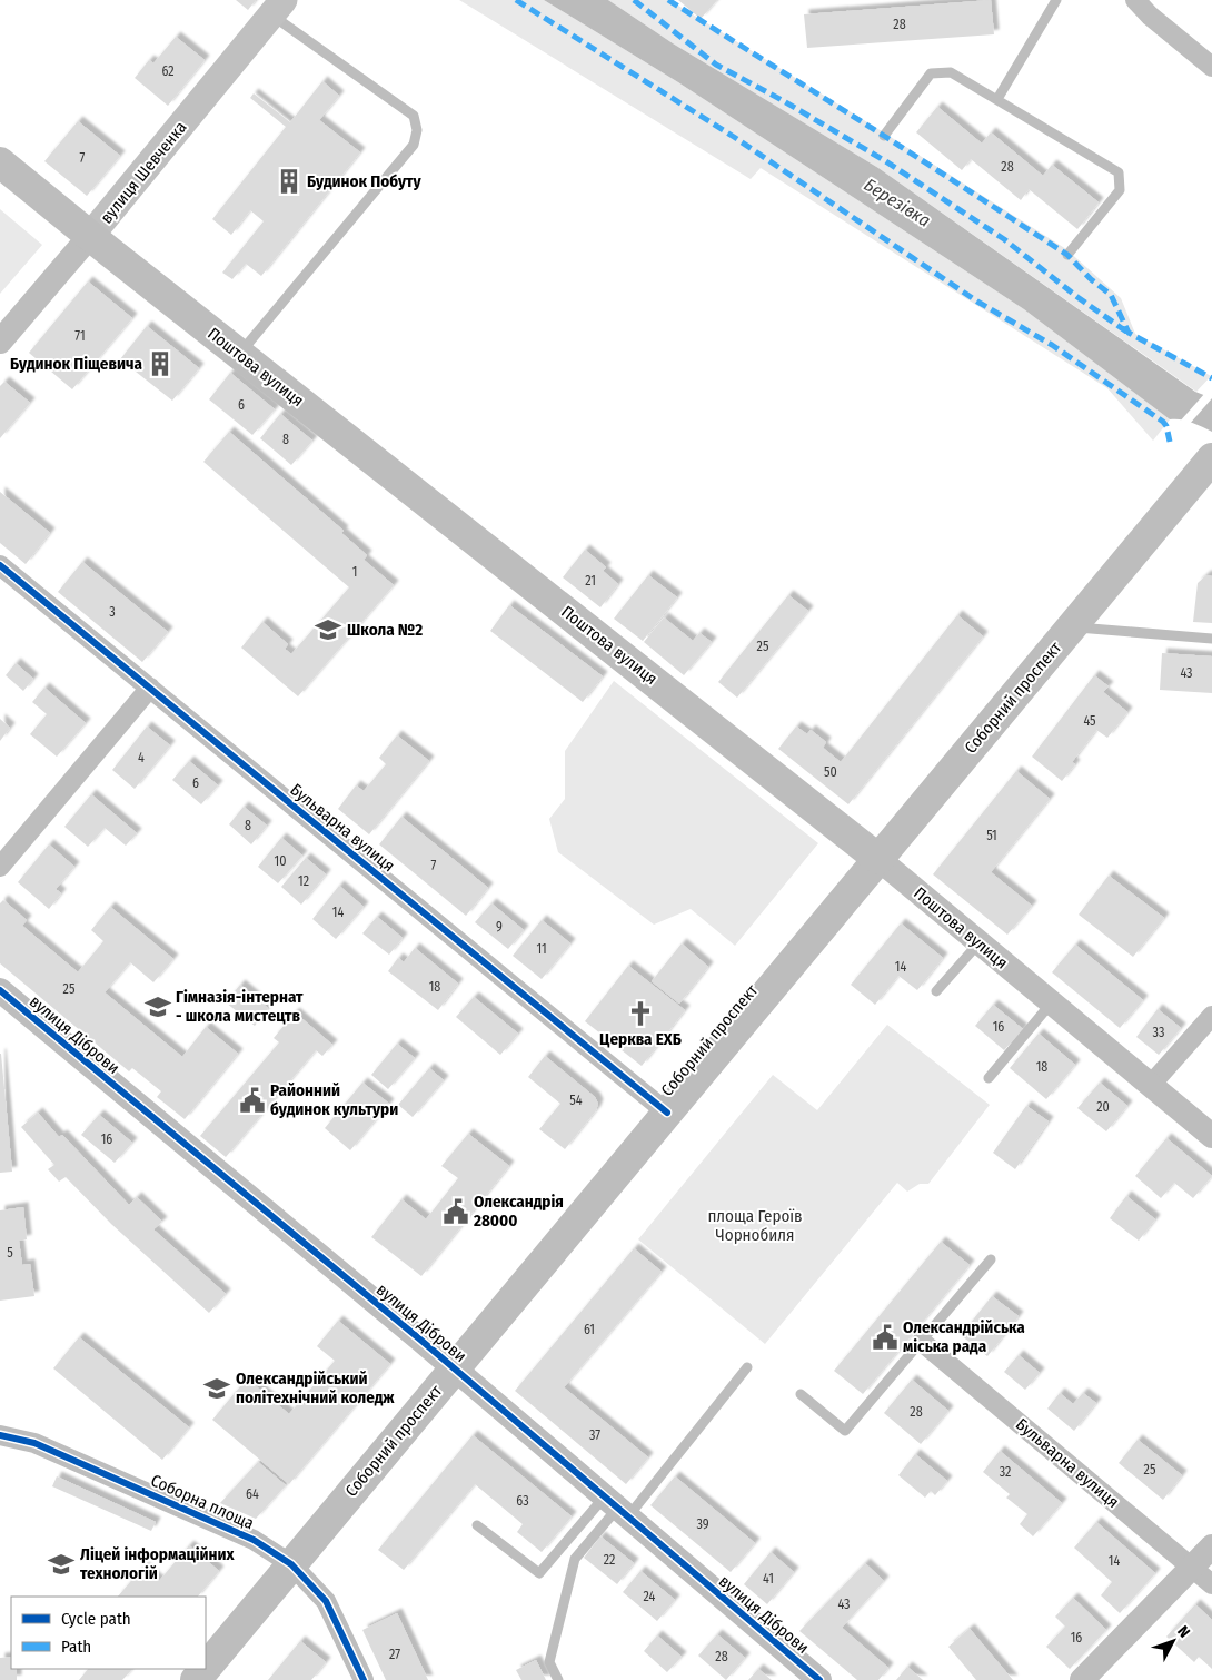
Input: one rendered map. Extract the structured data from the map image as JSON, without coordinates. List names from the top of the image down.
{
  "streets": {
    "main road": ["вулиця Шевченка", "Поштова вулиця", "Соборний проспект"],
    "street": ["Бульварна вулиця", "вулиця Діброви", "Соборна площа"]
  },
  "crossings": [
    ["вулиця Шевченка", "Поштова вулиця"],
    ["Поштова вулиця", "Соборний проспект"],
    ["Соборний проспект", "Бульварна вулиця"],
    ["Соборний проспект", "вулиця Діброви"],
    ["Соборний проспект", "Соборна площа"]
  ],
  "water": ["Березівка"],
  "parks": ["площа Героїв Чорнобиля"],
  "places": {
    "building": ["Будинок Побуту", "Будинок Піщевича"],
    "school or university": [
      "Школа №2",
      "Гімназія-інтернат - школа мистецтв",
      "Олександрійський політехнічний коледж",
      "Ліцей інформаційних технологій"
    ],
    "church": ["Церква ЕХБ"],
    "public building": ["Районний будинок культури", "Олександрія 28000", "Олександрійська міська рада"]
  },
  "house_numbers": [
    "28",
    "62",
    "7",
    "28",
    "71",
    "6",
    "8",
    "1",
    "21",
    "3",
    "25",
    "43",
    "45",
    "4",
    "50",
    "6",
    "8",
    "51",
    "10",
    "7",
    "12",
    "14",
    "9",
    "11",
    "14",
    "18",
    "25",
    "16",
    "33",
    "18",
    "54",
    "20",
    "16",
    "5",
    "61",
    "28",
    "37",
    "25",
    "32",
    "64",
    "63",
    "39",
    "22",
    "14",
    "41",
    "24",
    "43",
    "16",
    "27",
    "28"
  ],
  "legend": ["Cycle path", "Path"],
  "north": "top right"
}
